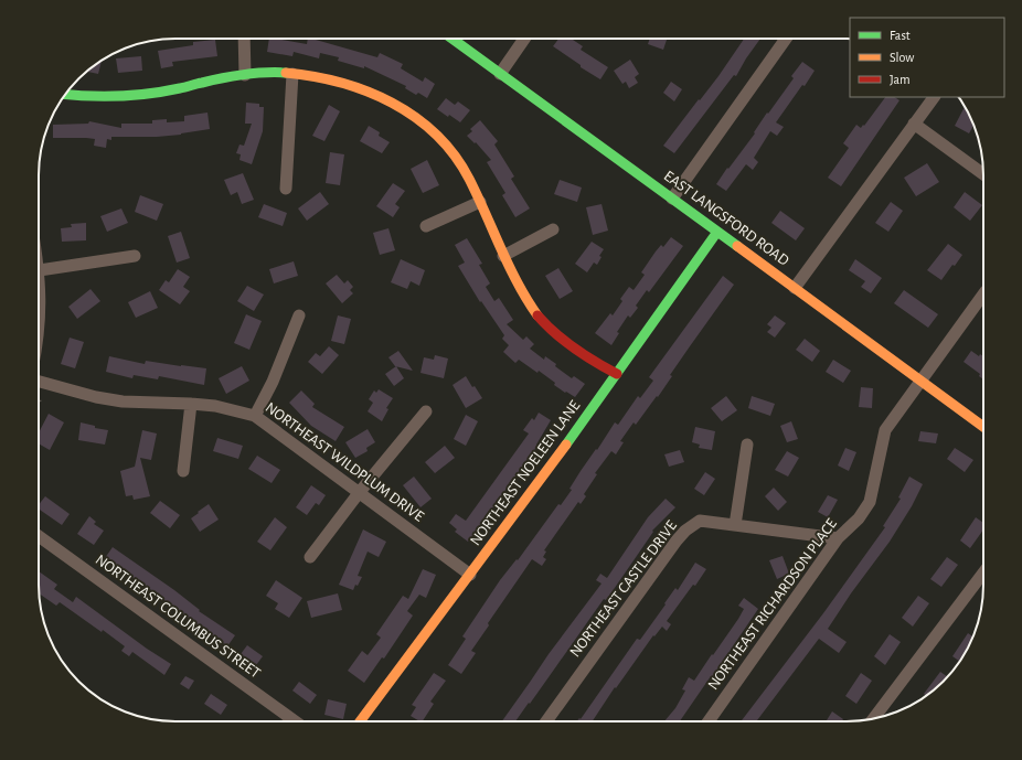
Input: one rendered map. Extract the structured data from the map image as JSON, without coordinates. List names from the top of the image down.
{
  "streets": {
    "street": [
      "EAST LANGSFORD ROAD",
      "NORTHEAST WILDPLUM DRIVE",
      "NORTHEAST NOELEEN LANE",
      "NORTHEAST CASTLE DRIVE",
      "NORTHEAST RICHARDSON PLACE",
      "NORTHEAST COLUMBUS STREET"
    ]
  },
  "crossings": [
    ["EAST LANGSFORD ROAD", "NORTHEAST NOELEEN LANE"],
    ["EAST LANGSFORD ROAD", "NORTHEAST RICHARDSON PLACE"],
    ["NORTHEAST WILDPLUM DRIVE", "NORTHEAST NOELEEN LANE"],
    ["NORTHEAST CASTLE DRIVE", "NORTHEAST RICHARDSON PLACE"]
  ],
  "legend": ["Fast", "Slow", "Jam"]
}
